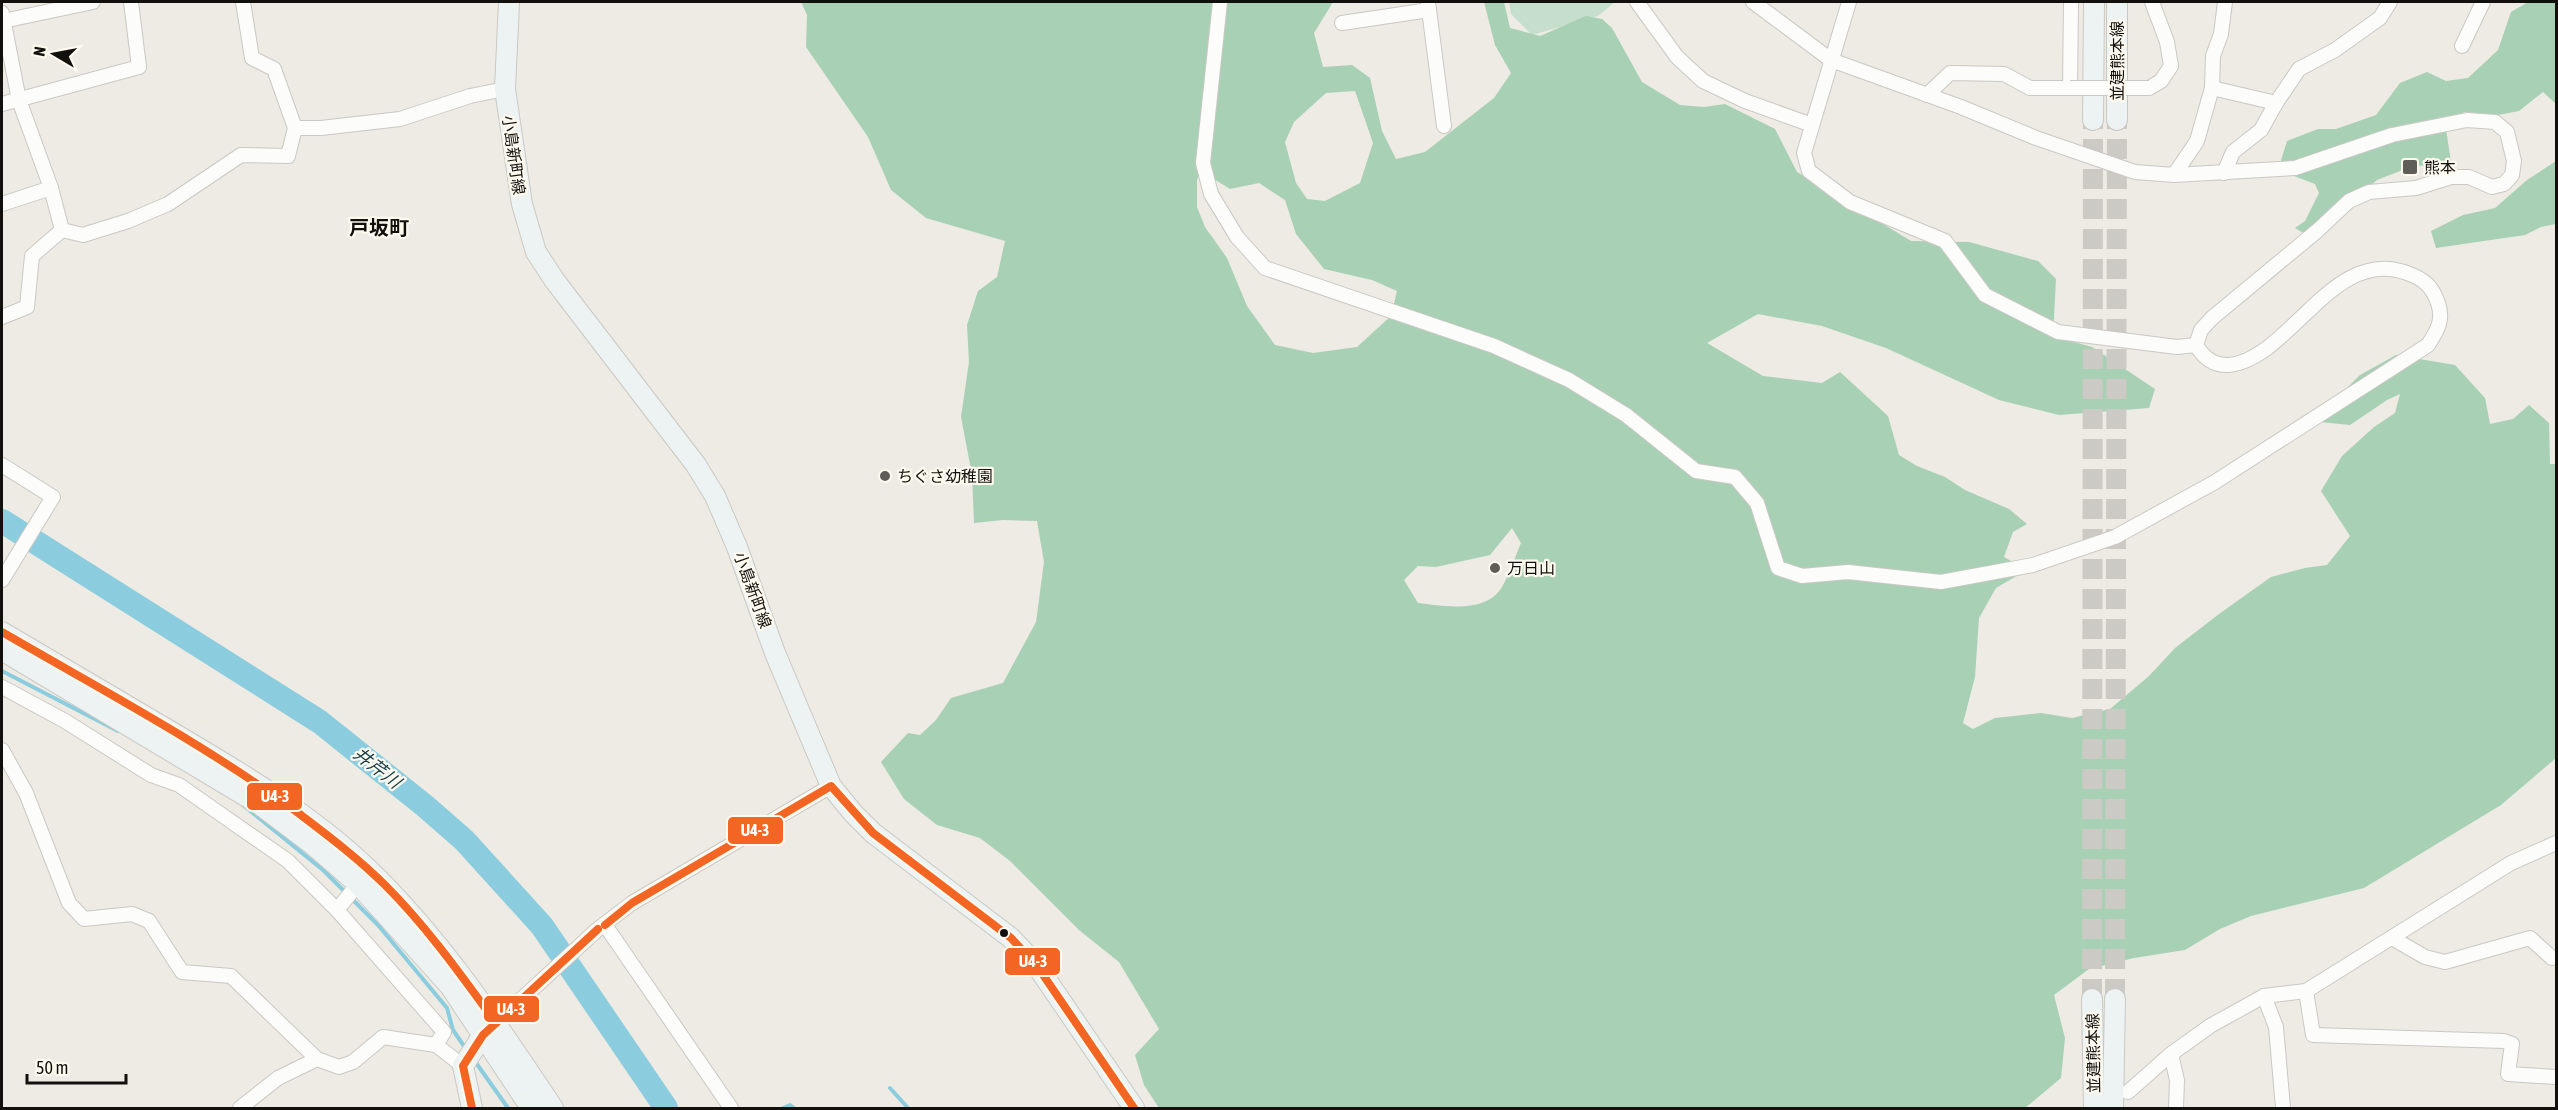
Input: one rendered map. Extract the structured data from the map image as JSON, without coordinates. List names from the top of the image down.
{
  "streets": {
    "main road": ["並建熊本線", "小島新町線"]
  },
  "districts": ["戸坂町"],
  "water": ["井芹川"],
  "places": {
    "transit": ["熊本"],
    "other": ["ちぐさ幼稚園", "万日山"]
  },
  "lines": ["transit line U4-3"],
  "scale_bar": "50 m",
  "north": "left"
}
